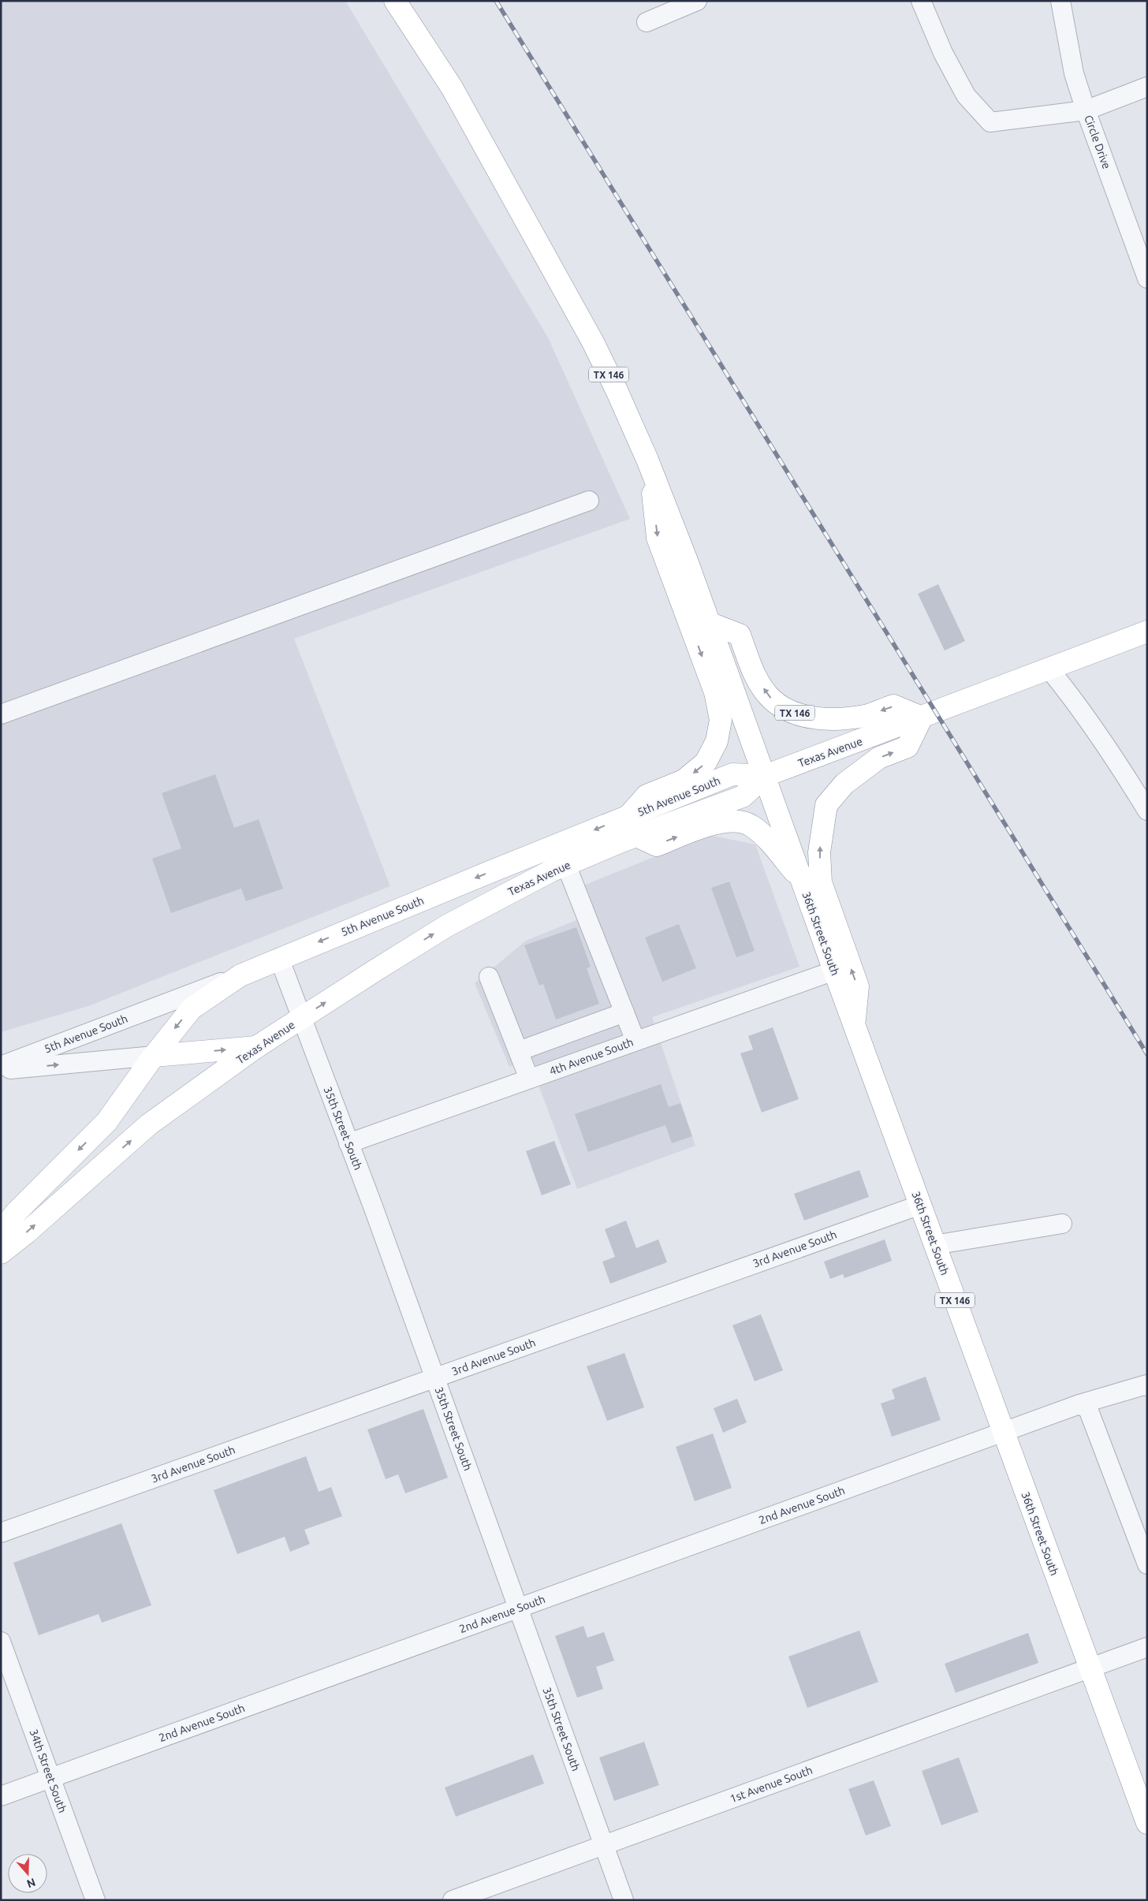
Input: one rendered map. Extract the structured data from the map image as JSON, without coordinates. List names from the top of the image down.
{
  "streets": {
    "main road": [
      "TX 146",
      "Texas Avenue",
      "5th Avenue South",
      "36th Street South"
    ],
    "street": [
      "Circle Drive",
      "4th Avenue South",
      "35th Street South",
      "3rd Avenue South",
      "2nd Avenue South",
      "34th Street South",
      "1st Avenue South"
    ]
  },
  "crossings": [
    ["TX 146", "Texas Avenue"],
    ["TX 146", "5th Avenue South"],
    ["TX 146", "36th Street South"],
    ["Texas Avenue", "5th Avenue South"],
    ["Texas Avenue", "36th Street South"],
    ["Texas Avenue", "35th Street South"],
    ["5th Avenue South", "36th Street South"],
    ["5th Avenue South", "35th Street South"],
    ["36th Street South", "4th Avenue South"],
    ["36th Street South", "3rd Avenue South"],
    ["36th Street South", "2nd Avenue South"],
    ["36th Street South", "1st Avenue South"],
    ["4th Avenue South", "35th Street South"],
    ["35th Street South", "3rd Avenue South"],
    ["35th Street South", "2nd Avenue South"],
    ["35th Street South", "1st Avenue South"],
    ["2nd Avenue South", "34th Street South"]
  ],
  "one_way": ["5th Avenue South"],
  "north": "bottom"
}
